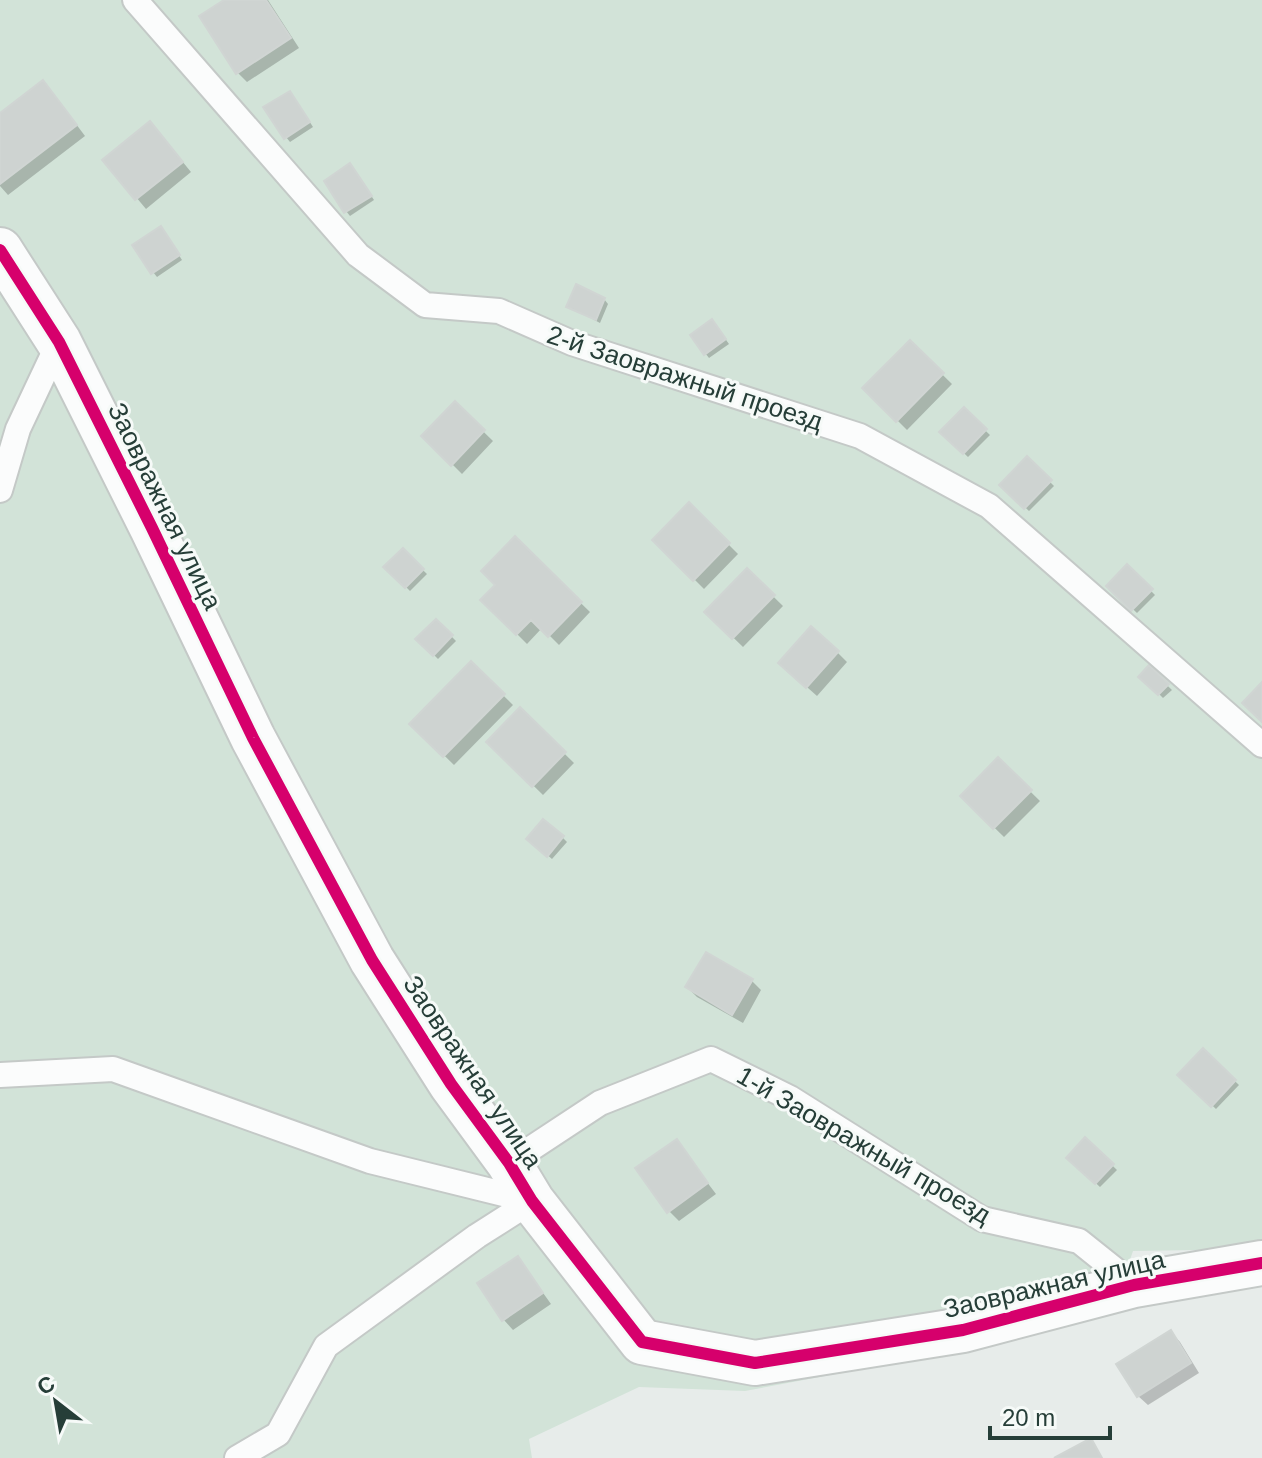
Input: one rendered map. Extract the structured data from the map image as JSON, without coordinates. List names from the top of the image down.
{
  "streets": {
    "street": ["Заовражная улица"],
    "lane": ["2-й Заовражный проезд", "1-й Заовражный проезд"]
  },
  "crossings": [
    ["Заовражная улица", "1-й Заовражный проезд"]
  ],
  "scale_bar": "20 m",
  "north": "top left"
}
